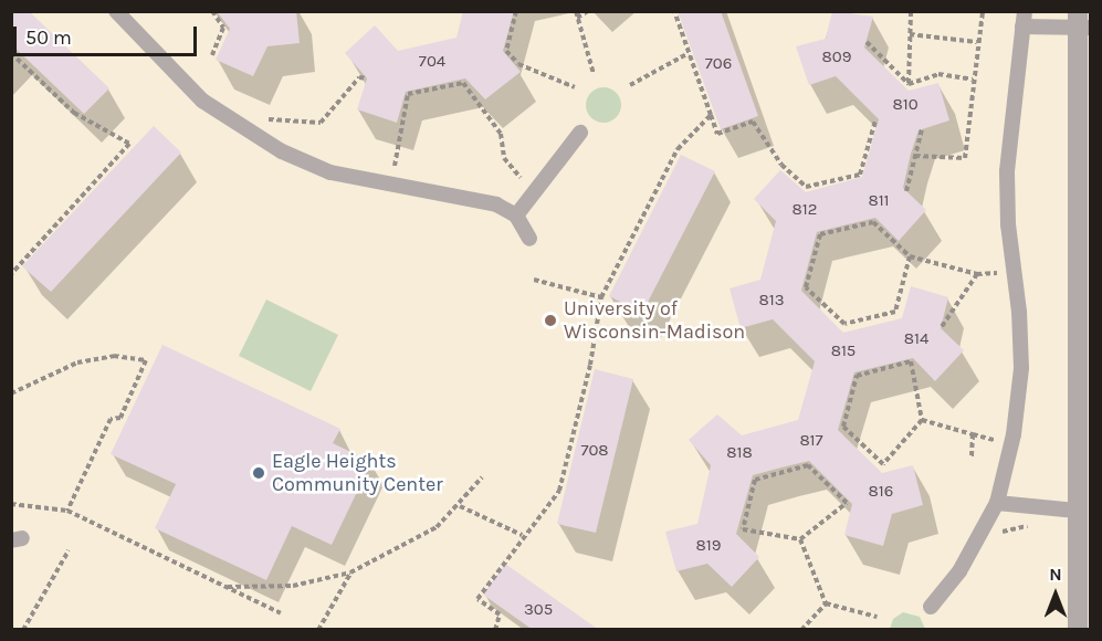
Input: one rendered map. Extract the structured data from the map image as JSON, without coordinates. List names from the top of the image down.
{
  "places": ["University of Wisconsin-Madison", "Eagle Heights Community Center"],
  "house_numbers": [
    "809",
    "704",
    "706",
    "810",
    "811",
    "812",
    "813",
    "814",
    "815",
    "817",
    "708",
    "818",
    "816",
    "819",
    "305"
  ],
  "scale_bar": "50 m",
  "north": "top"
}
